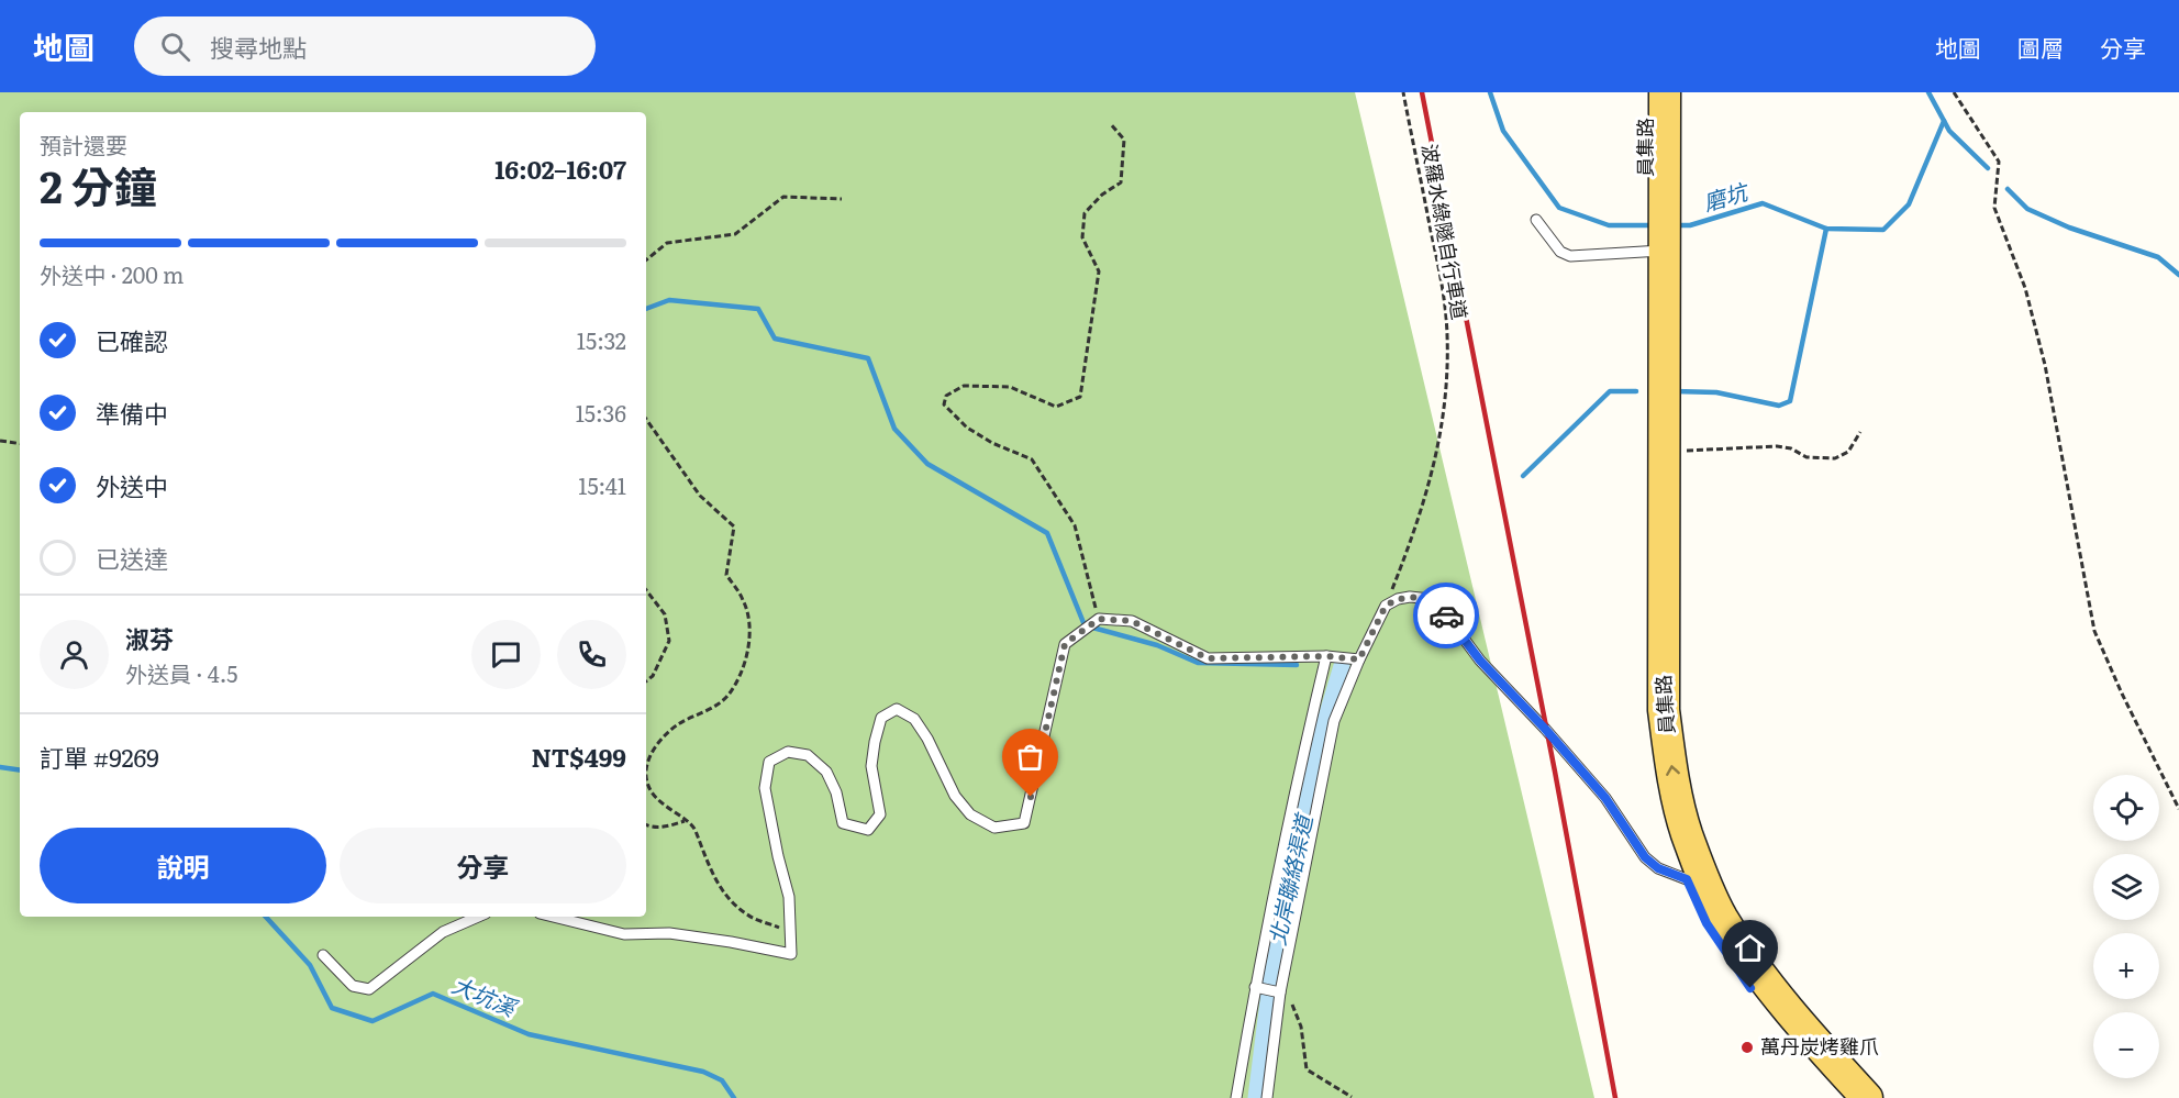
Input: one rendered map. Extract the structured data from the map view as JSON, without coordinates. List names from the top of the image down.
{
  "streets": {
    "main road": ["員集路"],
    "path": ["波羅水綠隧自行車道"]
  },
  "water": ["磨坑", "北岸聯絡渠道", "大坑溪"],
  "places": ["萬丹炭烤雞爪"],
  "page": {
    "header": "地圖",
    "search": "搜尋地點",
    "nav": ["地圖", "圖層", "分享"],
    "heading": ["2 分鐘", "預計還要", "16:02–16:07"],
    "panel": [
      "淑芬",
      "外送員 · 4.5",
      "訂單 #9269",
      "NT$499"
    ],
    "bar": "外送中 · 200 m",
    "list": [
      ["已確認", "15:32"],
      ["準備中", "15:36"],
      ["外送中", "15:41"],
      "已送達"
    ],
    "map_buttons": ["+", "−"],
    "buttons": ["說明", "分享"]
  }
}
